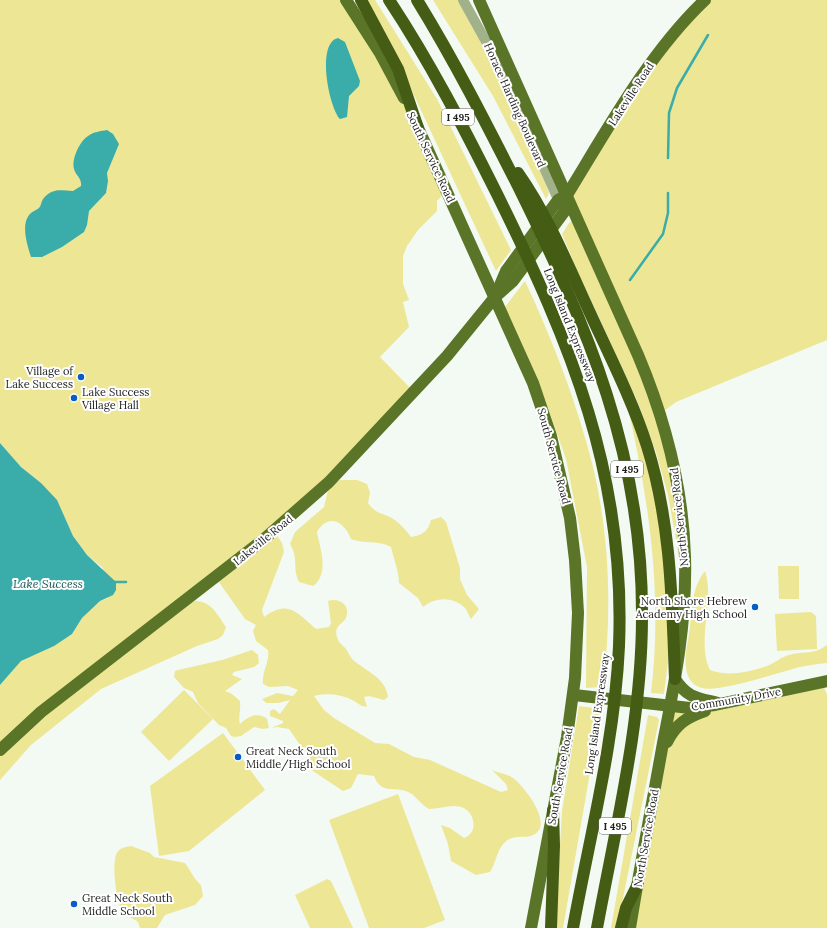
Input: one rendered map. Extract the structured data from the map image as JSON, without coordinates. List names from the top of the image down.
{
  "streets": {
    "highway": ["I 495", "Long Island Expressway"],
    "main road": [
      "Lakeville Road",
      "Horace Harding Boulevard",
      "South Service Road",
      "North Service Road",
      "Community Drive"
    ]
  },
  "crossings": [
    ["Lakeville Road", "Horace Harding Boulevard"],
    ["Lakeville Road", "South Service Road"],
    ["Lakeville Road", "North Service Road"],
    ["Horace Harding Boulevard", "North Service Road"],
    ["South Service Road", "Community Drive"],
    ["North Service Road", "Community Drive"]
  ],
  "water": ["Lake Success"],
  "places": [
    "Village of Lake Success",
    "Lake Success Village Hall",
    "North Shore Hebrew Academy High School",
    "Great Neck South Middle/High School",
    "Great Neck South Middle School"
  ]
}
